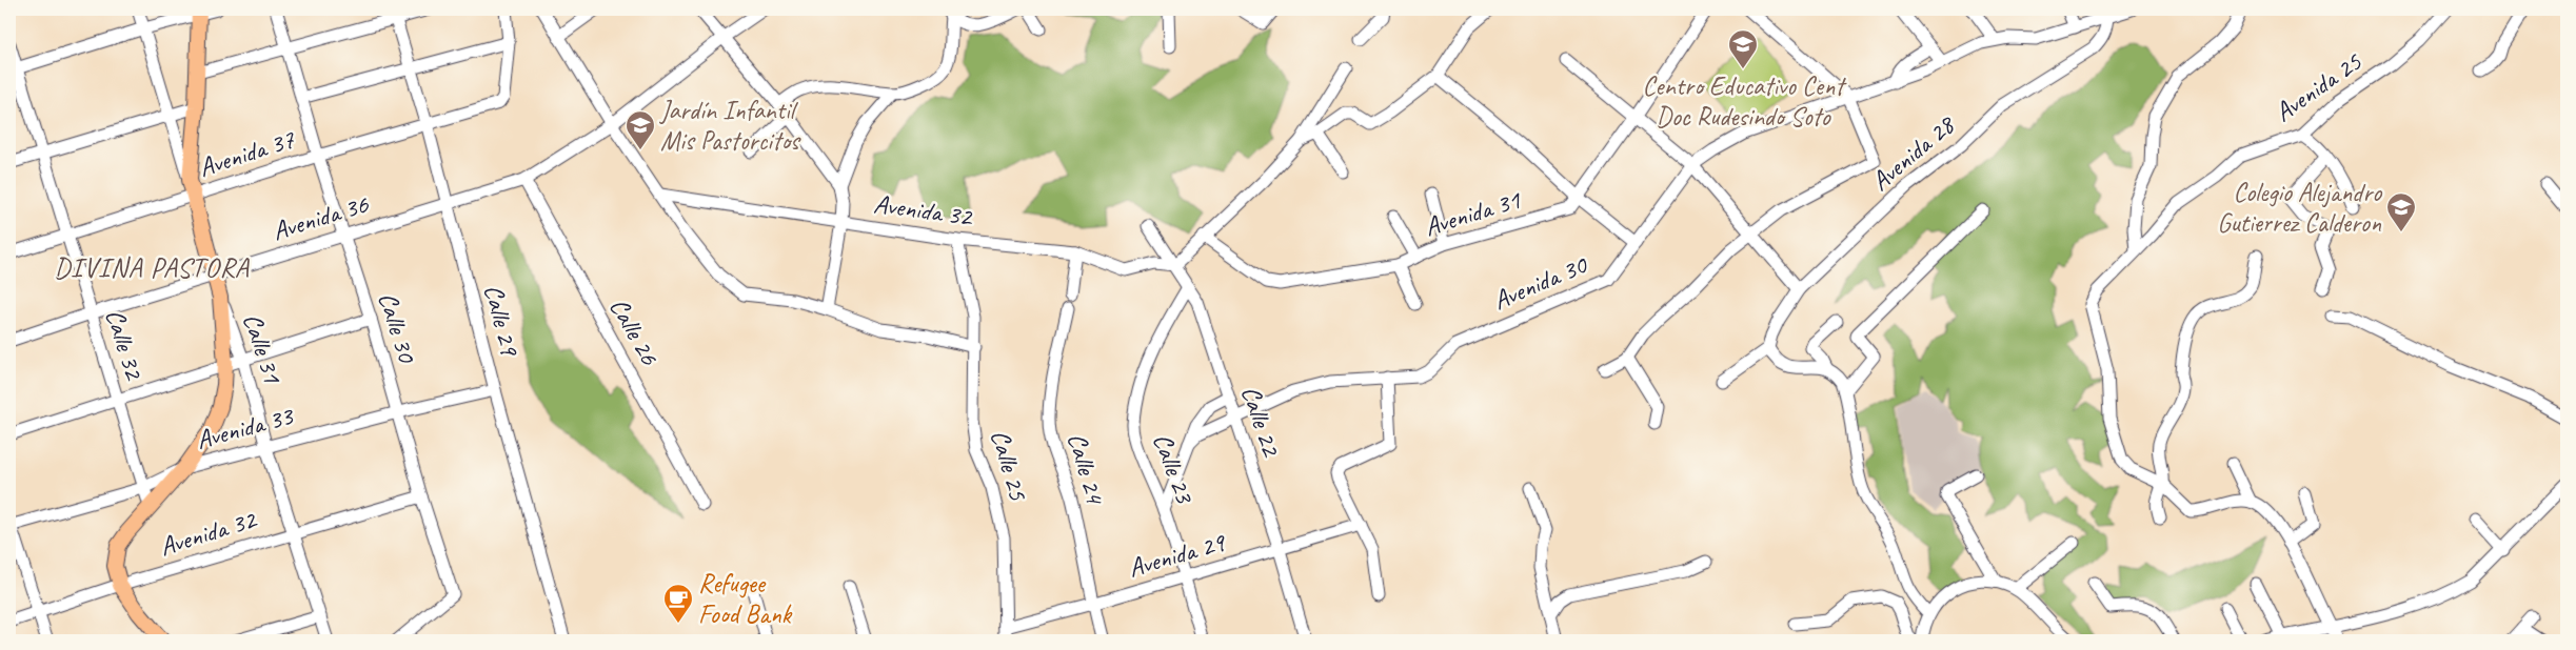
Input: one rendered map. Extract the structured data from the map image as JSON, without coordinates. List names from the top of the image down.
{
  "streets": {
    "main road": ["Calle 31"],
    "street": [
      "Avenida 25",
      "Avenida 37",
      "Avenida 28",
      "Avenida 32",
      "Avenida 31",
      "Avenida 36",
      "Avenida 30",
      "Calle 29",
      "Calle 30",
      "Calle 26",
      "Calle 32",
      "Calle 22",
      "Avenida 33",
      "Calle 25",
      "Calle 24",
      "Calle 23",
      "Avenida 29"
    ]
  },
  "crossings": [
    ["Avenida 37", "Calle 29"],
    ["Avenida 37", "Calle 30"],
    ["Avenida 37", "Calle 32"],
    ["Avenida 37", "Calle 31"],
    ["Avenida 28", "Avenida 30"],
    ["Avenida 32", "Calle 30"],
    ["Avenida 32", "Calle 31"],
    ["Avenida 32", "Calle 22"],
    ["Avenida 32", "Calle 25"],
    ["Avenida 36", "Calle 29"],
    ["Avenida 36", "Calle 30"],
    ["Avenida 36", "Calle 26"],
    ["Avenida 36", "Calle 32"],
    ["Avenida 36", "Calle 31"],
    ["Avenida 30", "Calle 22"],
    ["Calle 29", "Avenida 33"],
    ["Calle 30", "Avenida 33"],
    ["Calle 32", "Avenida 33"],
    ["Calle 31", "Avenida 33"],
    ["Calle 22", "Calle 23"],
    ["Calle 22", "Avenida 29"],
    ["Calle 25", "Avenida 29"],
    ["Calle 24", "Avenida 29"],
    ["Calle 23", "Avenida 29"]
  ],
  "districts": ["DIVINA PASTORA"],
  "places": {
    "school or university": ["Centro Educativo Cent Doc Rudesindo Soto", "Jardín Infantil Mis Pastorcitos", "Colegio Alejandro Gutierrez Calderon"],
    "cafe": ["Refugee Food Bank"]
  }
}
